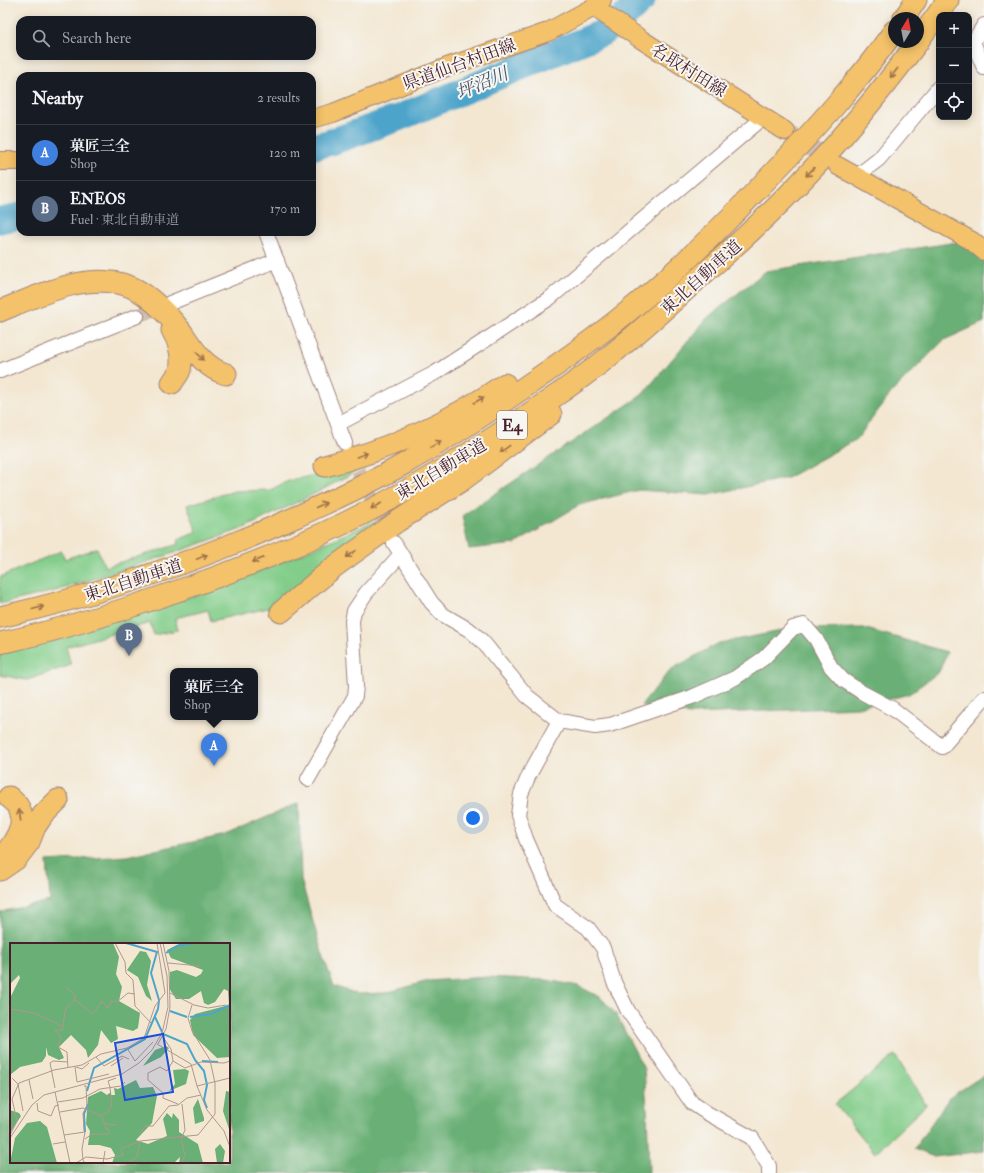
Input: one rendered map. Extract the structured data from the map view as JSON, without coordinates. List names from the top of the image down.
{
  "streets": {
    "highway": ["東北自動車道", "E4"],
    "main road": ["県道仙台村田線", "名取村田線"]
  },
  "crossings": [
    ["県道仙台村田線", "名取村田線"]
  ],
  "water": ["坪沼川"],
  "north": "top",
  "page": {
    "map_buttons": ["+", "−"],
    "search": "Search here",
    "heading": ["Nearby", "2 results"],
    "list": [
      {
        "mark": "A",
        "name": "菓匠三全",
        "note": "Shop",
        "value": "120 m"
      },
      {
        "mark": "B",
        "name": "ENEOS",
        "note": "Fuel · 東北自動車道",
        "value": "170 m"
      }
    ],
    "pins": ["B", "A"],
    "popup": ["菓匠三全", "Shop"]
  }
}
